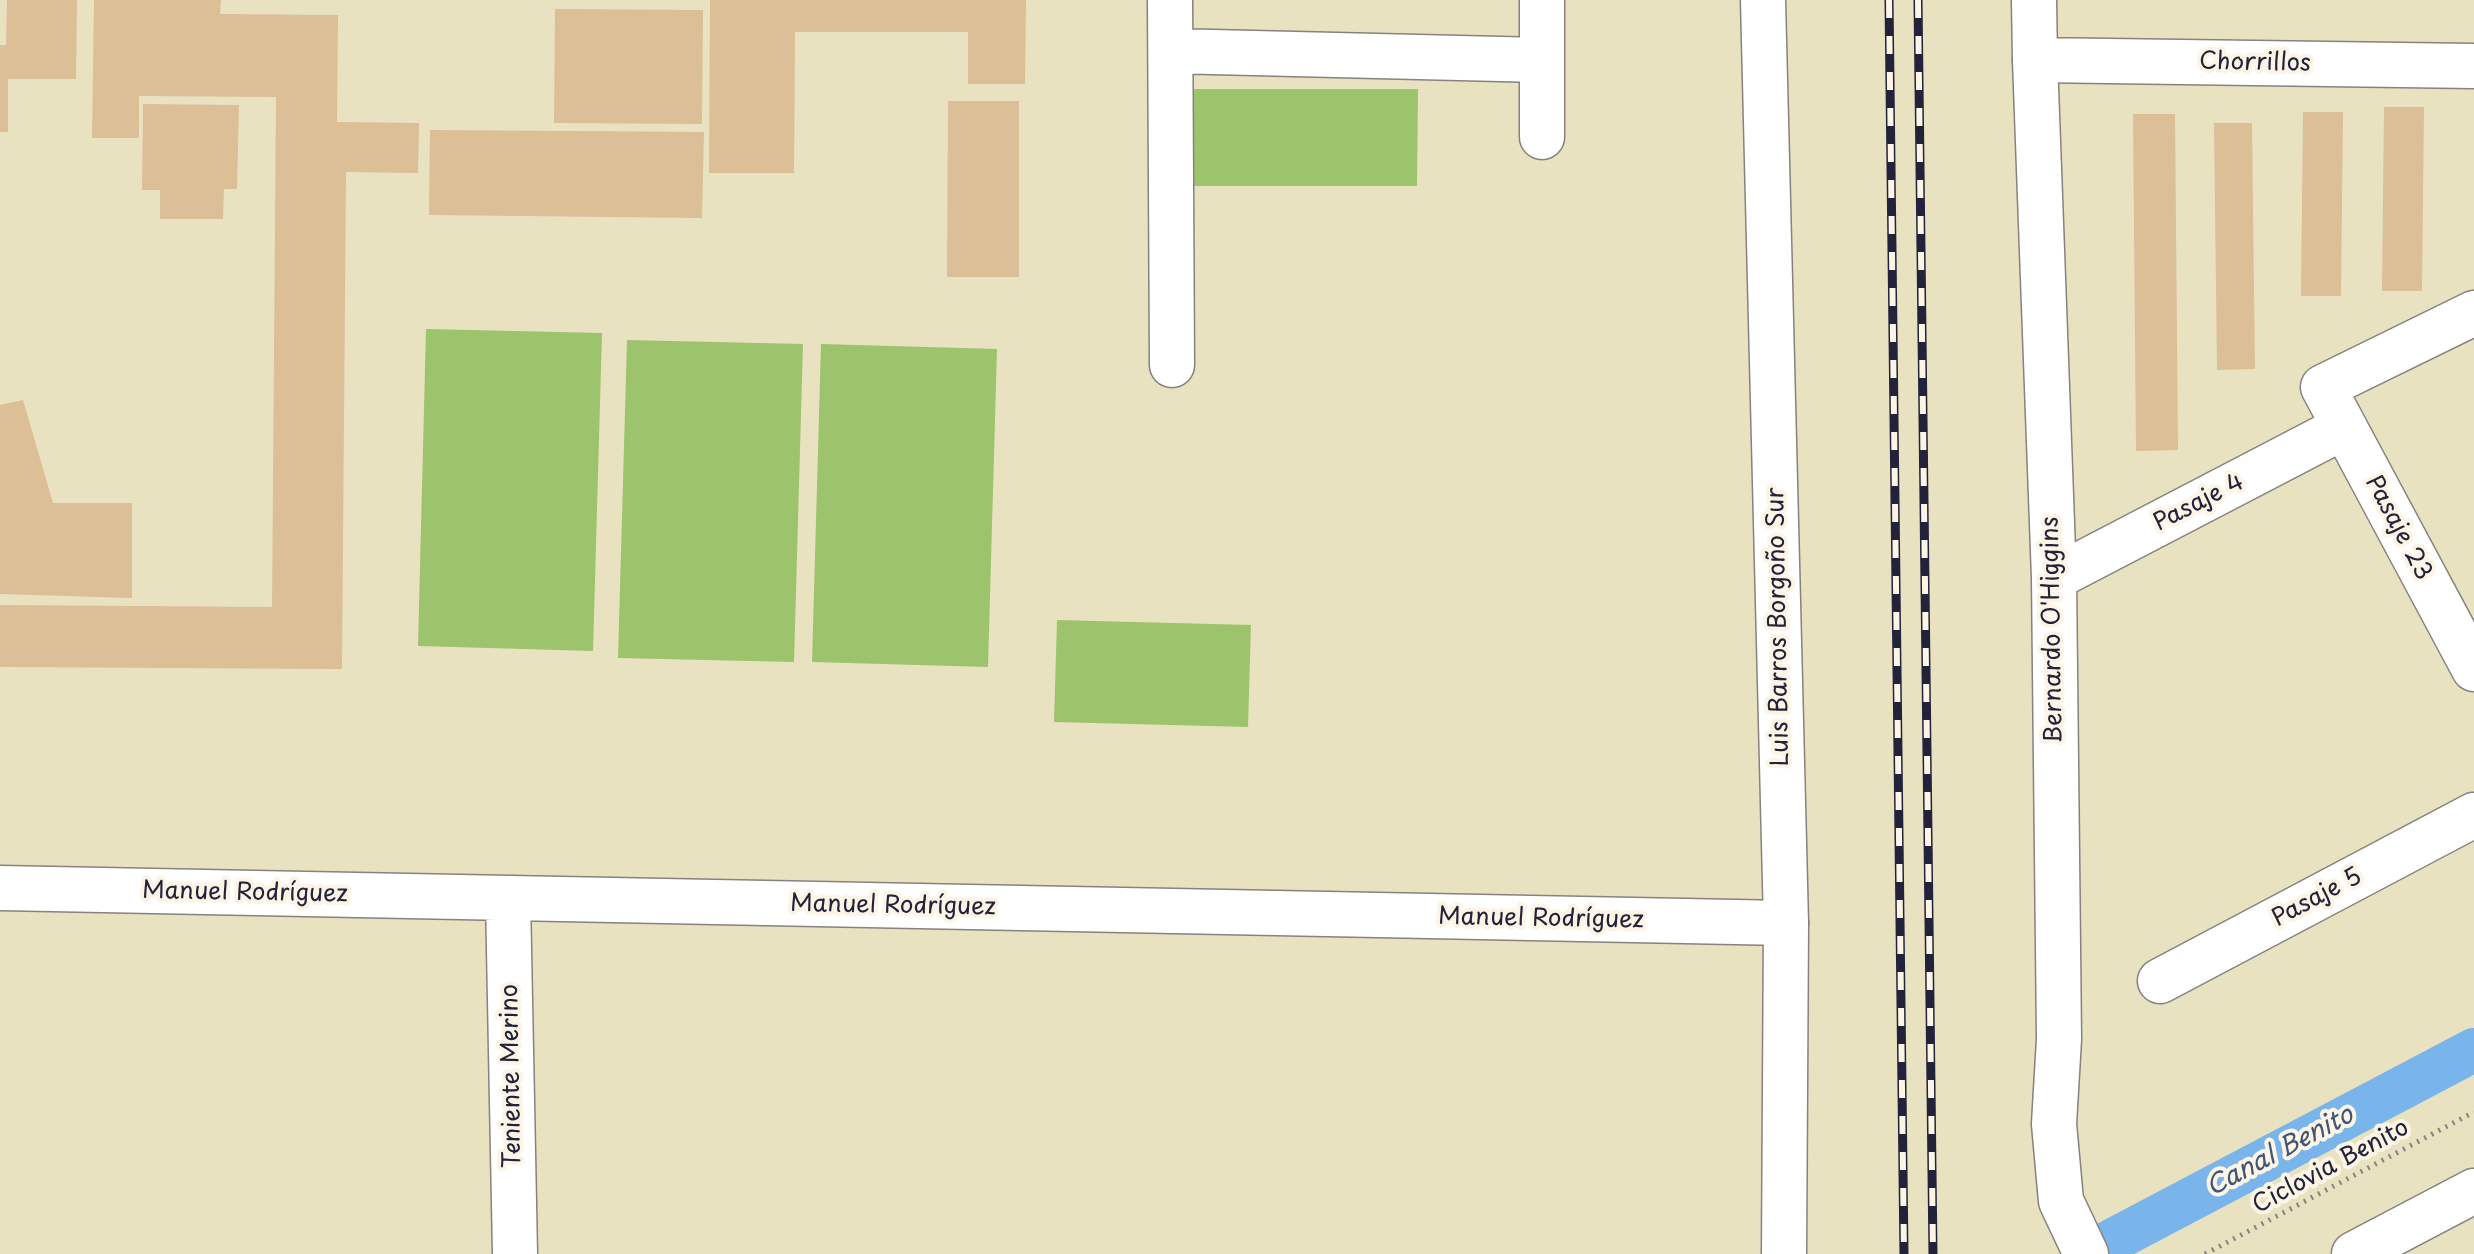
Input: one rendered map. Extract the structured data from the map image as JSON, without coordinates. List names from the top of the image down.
{
  "streets": {
    "street": [
      "Chorrillos",
      "Pasaje 4",
      "Pasaje 23",
      "Luis Barros Borgoño Sur",
      "Bernardo O'Higgins",
      "Manuel Rodríguez",
      "Pasaje 5",
      "Teniente Merino"
    ],
    "path": ["Ciclovia Benito"]
  },
  "crossings": [
    ["Chorrillos", "Bernardo O'Higgins"],
    ["Pasaje 4", "Pasaje 23"],
    ["Pasaje 4", "Bernardo O'Higgins"],
    ["Luis Barros Borgoño Sur", "Manuel Rodríguez"],
    ["Manuel Rodríguez", "Teniente Merino"]
  ],
  "water": ["Canal Benito"]
}
